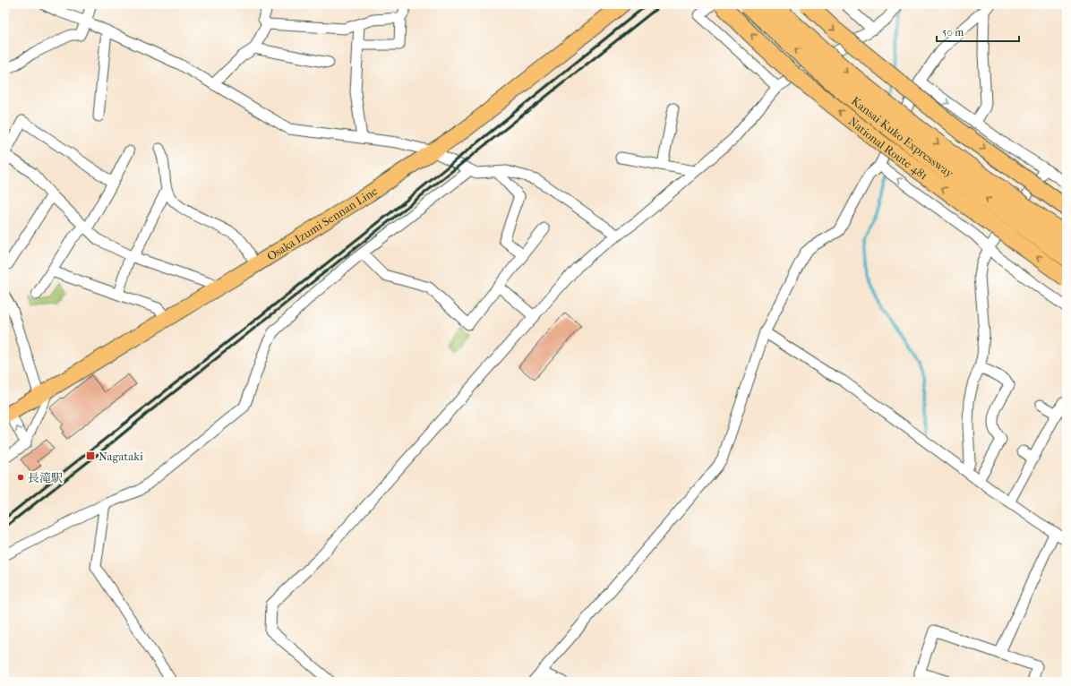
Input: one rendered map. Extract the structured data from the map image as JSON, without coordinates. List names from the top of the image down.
{
  "streets": {
    "highway": ["Kansai-Kuko Expressway", "National Route 481"],
    "main road": ["Osaka Izumi Sennan Line"]
  },
  "places": {
    "transit": ["Nagataki"],
    "other": ["長滝駅"]
  },
  "scale_bar": "50 m"
}
